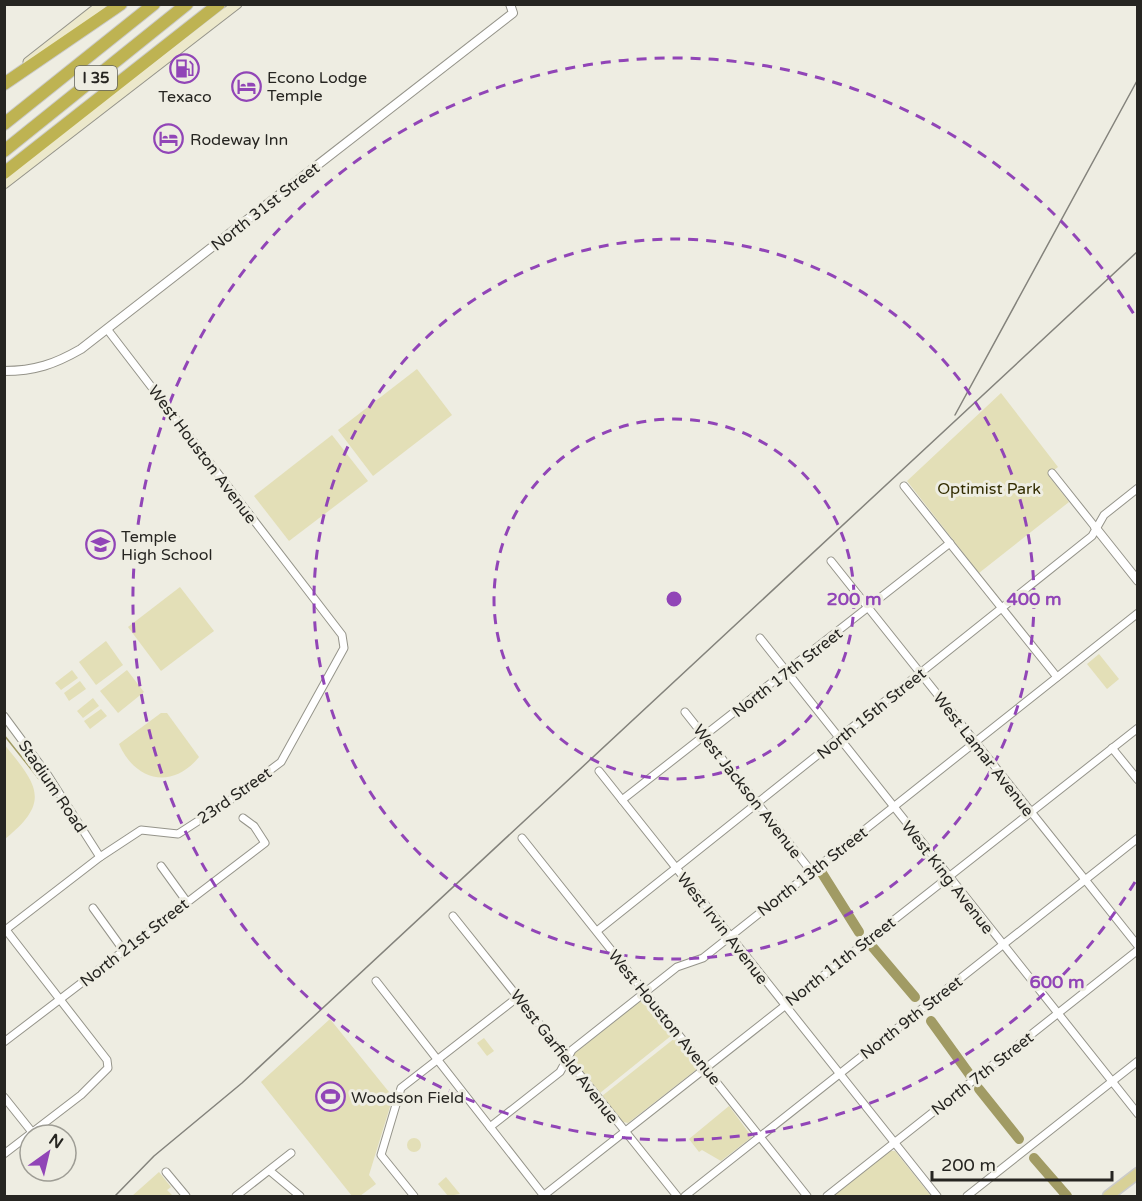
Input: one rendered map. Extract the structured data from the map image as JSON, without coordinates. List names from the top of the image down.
{
  "streets": {
    "highway": ["I 35"],
    "street": [
      "North 31st Street",
      "West Houston Avenue",
      "North 17th Street",
      "North 15th Street",
      "West Lamar Avenue",
      "Stadium Road",
      "West Jackson Avenue",
      "23rd Street",
      "North 13th Street",
      "West King Avenue",
      "West Irvin Avenue",
      "North 21st Street",
      "North 11th Street",
      "North 9th Street",
      "West Garfield Avenue",
      "North 7th Street"
    ]
  },
  "crossings": [
    ["North 31st Street", "West Houston Avenue"],
    ["West Houston Avenue", "North 15th Street"],
    ["West Houston Avenue", "23rd Street"],
    ["West Houston Avenue", "North 13th Street"],
    ["West Houston Avenue", "North 11th Street"],
    ["West Houston Avenue", "North 9th Street"],
    ["North 17th Street", "West Lamar Avenue"],
    ["North 17th Street", "West Jackson Avenue"],
    ["North 17th Street", "West King Avenue"],
    ["North 17th Street", "West Irvin Avenue"],
    ["North 15th Street", "West Lamar Avenue"],
    ["North 15th Street", "West Jackson Avenue"],
    ["North 15th Street", "West King Avenue"],
    ["North 15th Street", "West Irvin Avenue"],
    ["West Lamar Avenue", "North 13th Street"],
    ["West Lamar Avenue", "North 11th Street"],
    ["West Lamar Avenue", "North 9th Street"],
    ["West Lamar Avenue", "North 7th Street"],
    ["Stadium Road", "23rd Street"],
    ["West Jackson Avenue", "North 13th Street"],
    ["North 13th Street", "West King Avenue"],
    ["North 13th Street", "West Irvin Avenue"],
    ["North 13th Street", "West Garfield Avenue"],
    ["West King Avenue", "North 11th Street"],
    ["West King Avenue", "North 9th Street"],
    ["West King Avenue", "North 7th Street"],
    ["West Irvin Avenue", "North 11th Street"],
    ["West Irvin Avenue", "North 9th Street"],
    ["West Irvin Avenue", "North 7th Street"],
    ["North 11th Street", "West Garfield Avenue"]
  ],
  "parks": ["Optimist Park"],
  "places": {
    "fuel station": ["Texaco"],
    "hotel": ["Econo Lodge Temple", "Rodeway Inn"],
    "school or university": ["Temple High School"],
    "sports": ["Woodson Field"]
  },
  "scale_bar": "200 m",
  "north": "top right",
  "rings": ["200 m", "400 m", "600 m"]
}
